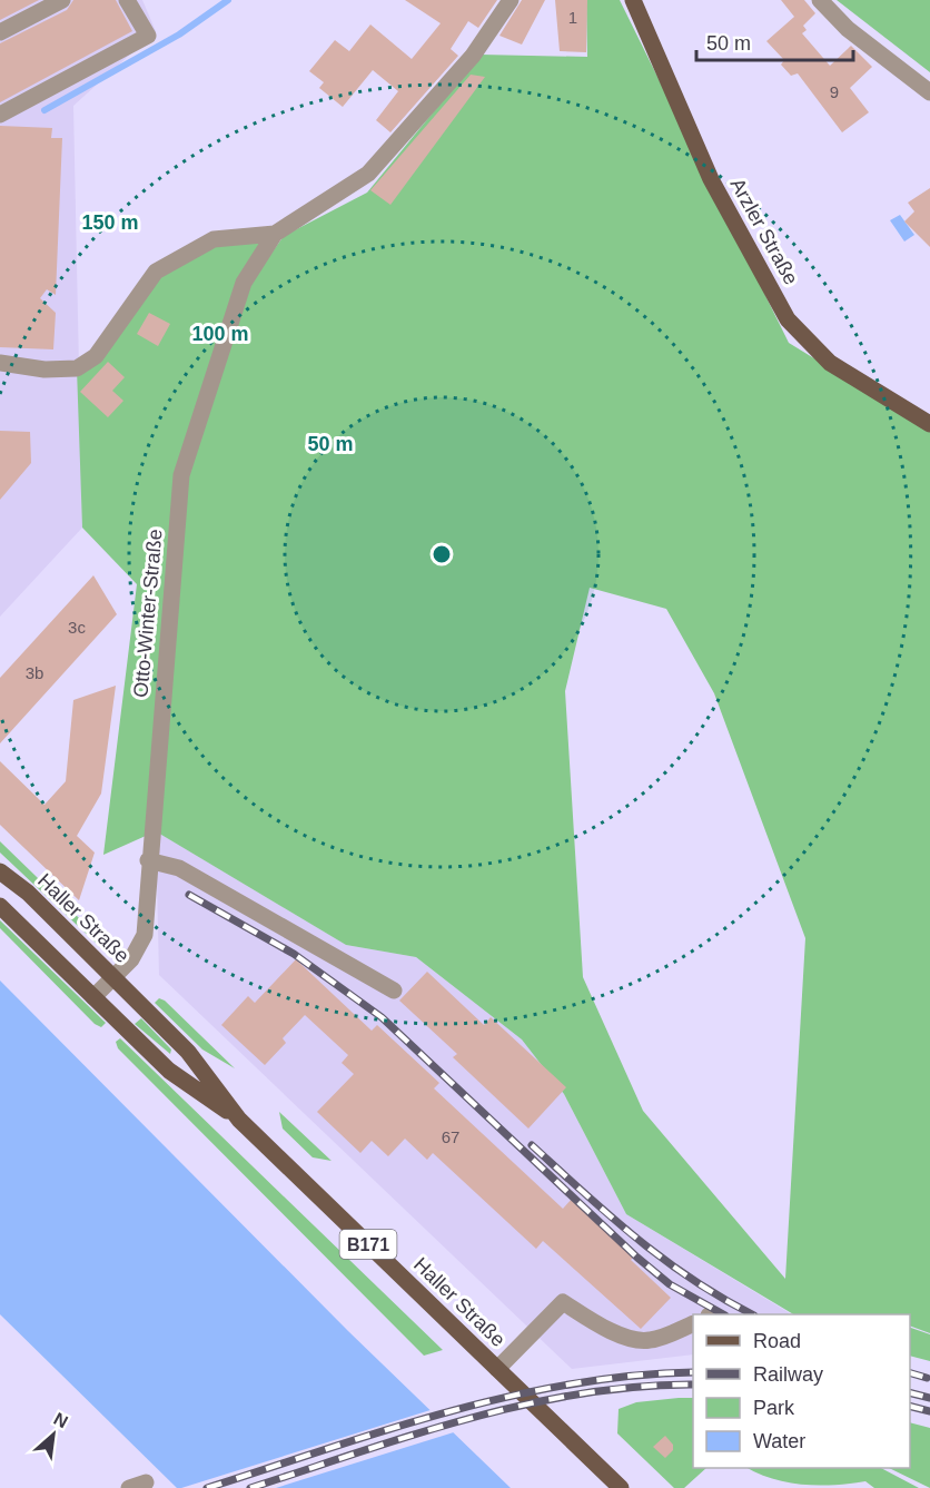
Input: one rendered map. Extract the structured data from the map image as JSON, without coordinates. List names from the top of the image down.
{
  "streets": {
    "main road": ["Arzler Straße", "Haller Straße", "B171"],
    "street": ["Otto-Winter-Straße"]
  },
  "crossings": [
    ["Otto-Winter-Straße", "Haller Straße"]
  ],
  "house_numbers": [
    "1",
    "9",
    "3c",
    "3b",
    "67"
  ],
  "legend": [
    "Road",
    "Railway",
    "Park",
    "Water"
  ],
  "scale_bar": "50 m",
  "north": "top right",
  "rings": ["150 m", "100 m", "50 m"]
}
